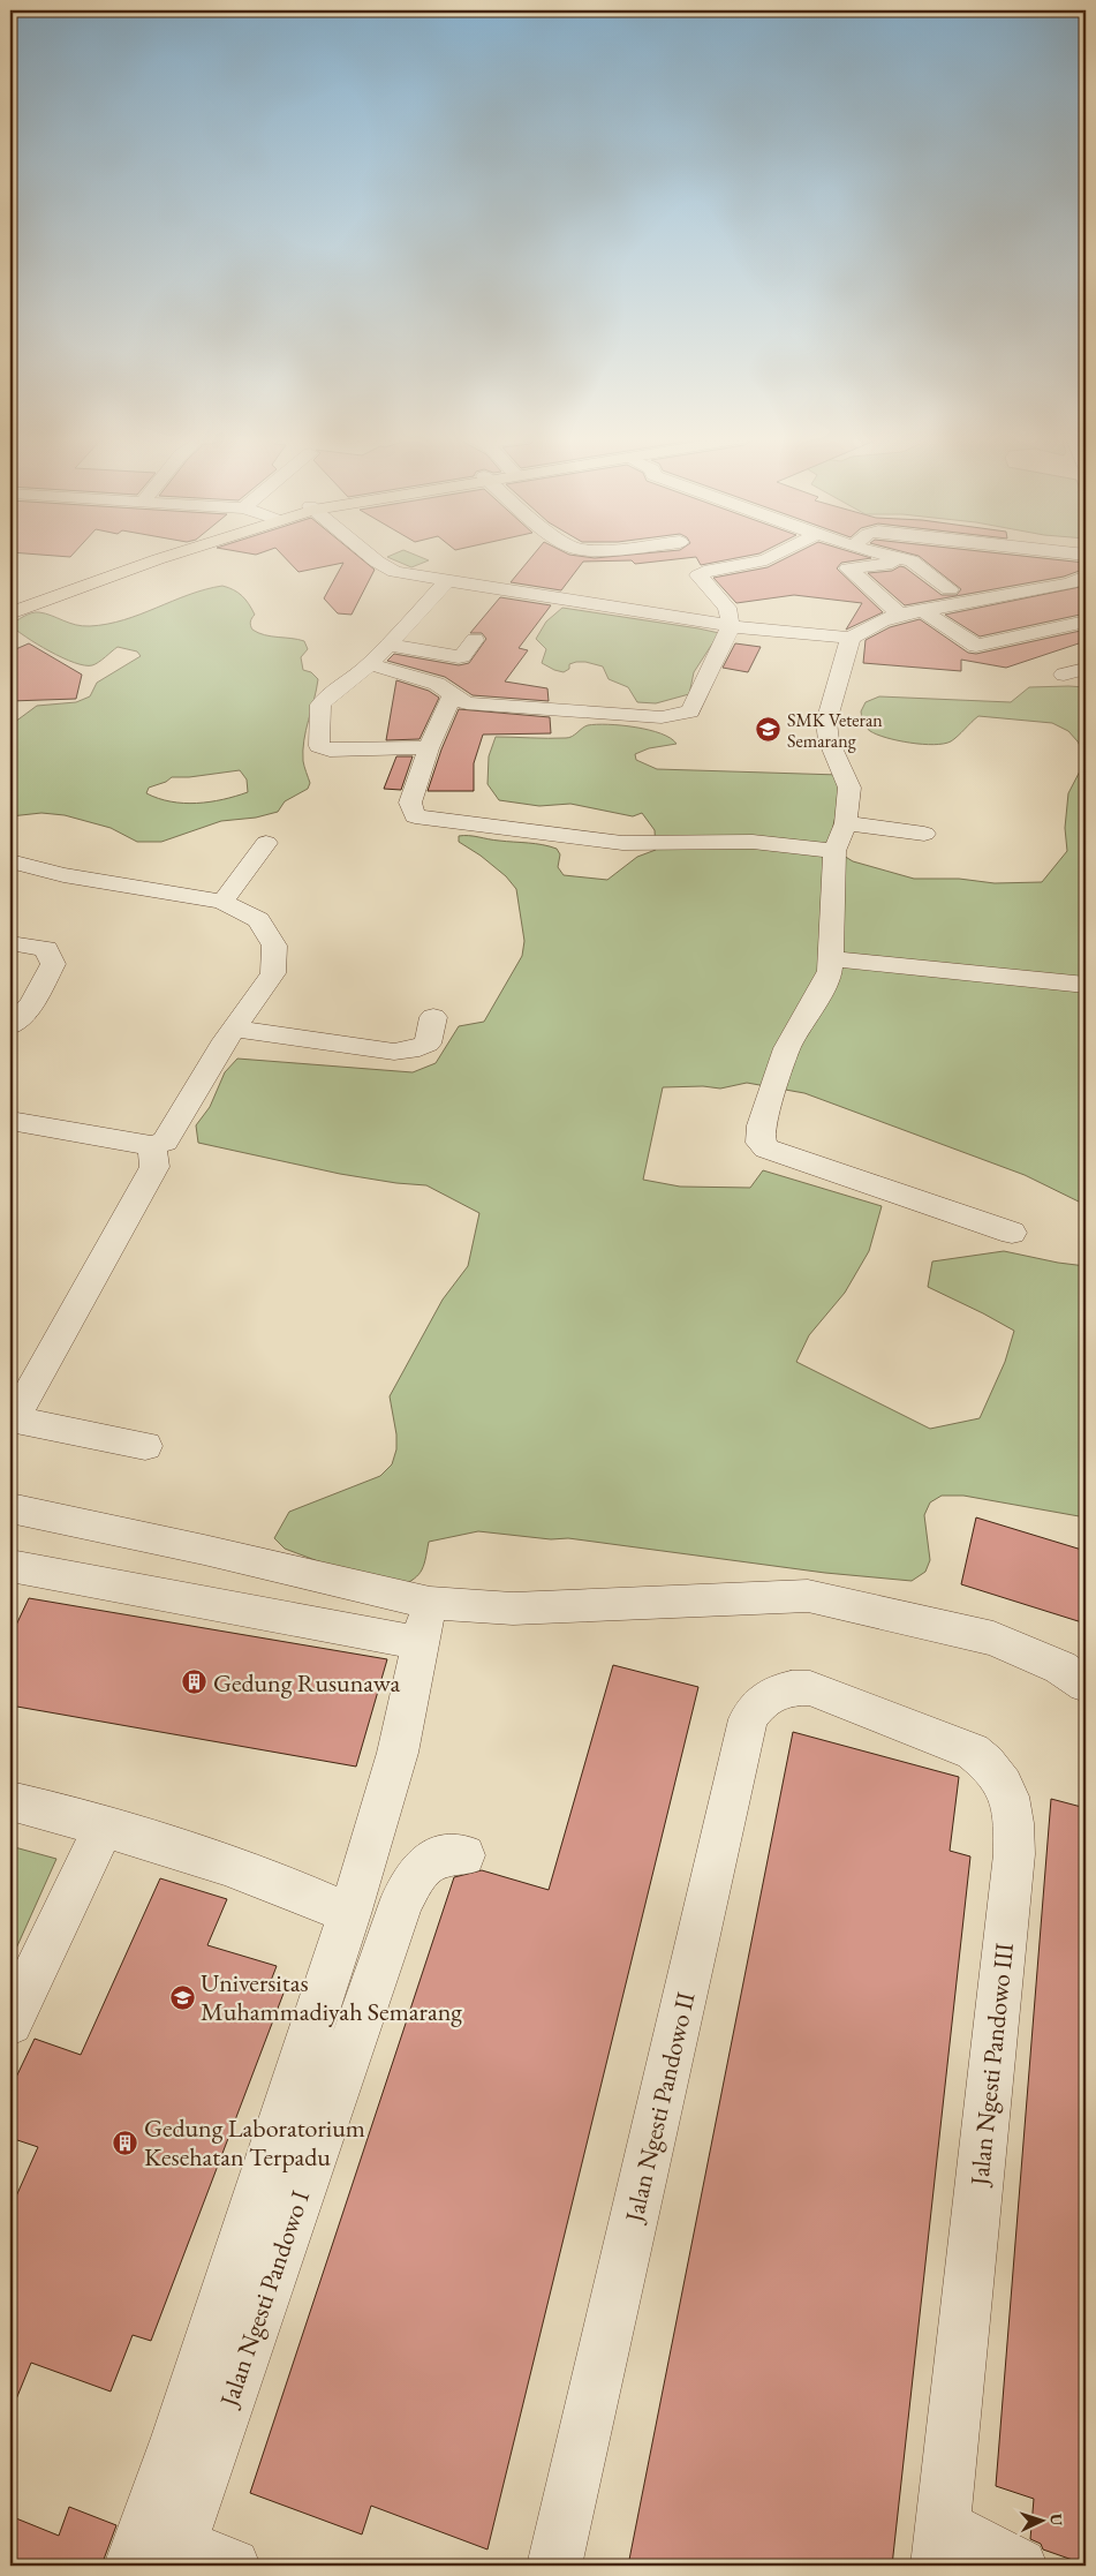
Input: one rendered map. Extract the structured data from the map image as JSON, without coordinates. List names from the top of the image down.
{
  "streets": {
    "street": ["Jalan Ngesti Pandowo III", "Jalan Ngesti Pandowo II", "Jalan Ngesti Pandowo I"]
  },
  "crossings": [
    ["Jalan Ngesti Pandowo III", "Jalan Ngesti Pandowo II"]
  ],
  "places": {
    "school or university": ["SMK Veteran Semarang", "Universitas Muhammadiyah Semarang"],
    "building": ["Gedung Rusunawa", "Gedung Laboratorium Kesehatan Terpadu"]
  },
  "north": "right"
}
